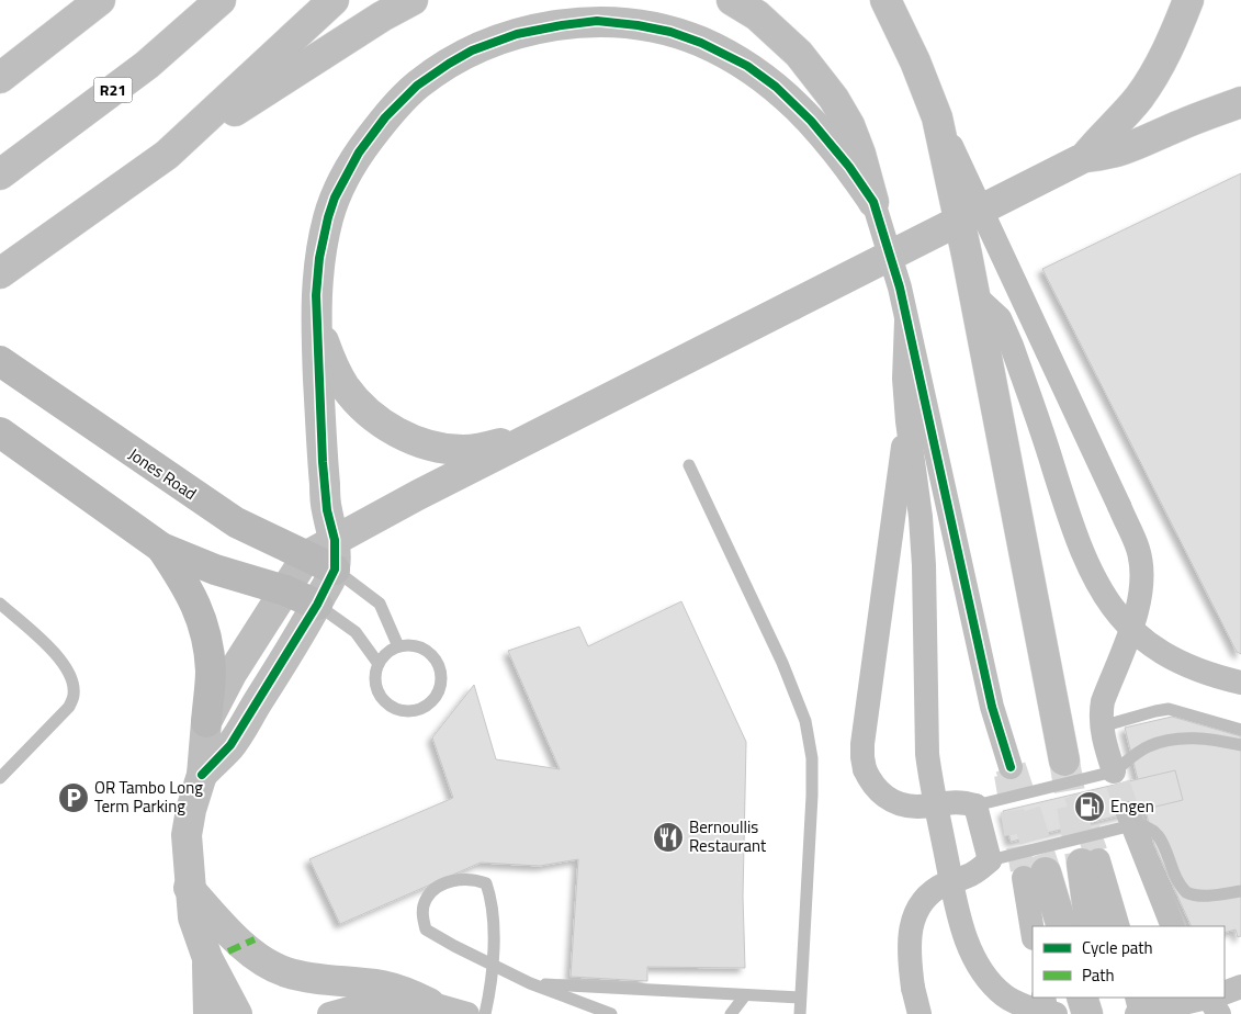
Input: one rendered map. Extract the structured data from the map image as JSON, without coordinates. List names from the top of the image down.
{
  "streets": {
    "main road": ["R21", "Jones Road"]
  },
  "places": {
    "parking": ["OR Tambo Long Term Parking"],
    "fuel station": ["Engen"],
    "restaurant": ["Bernoullis Restaurant"]
  },
  "legend": ["Cycle path", "Path"]
}
